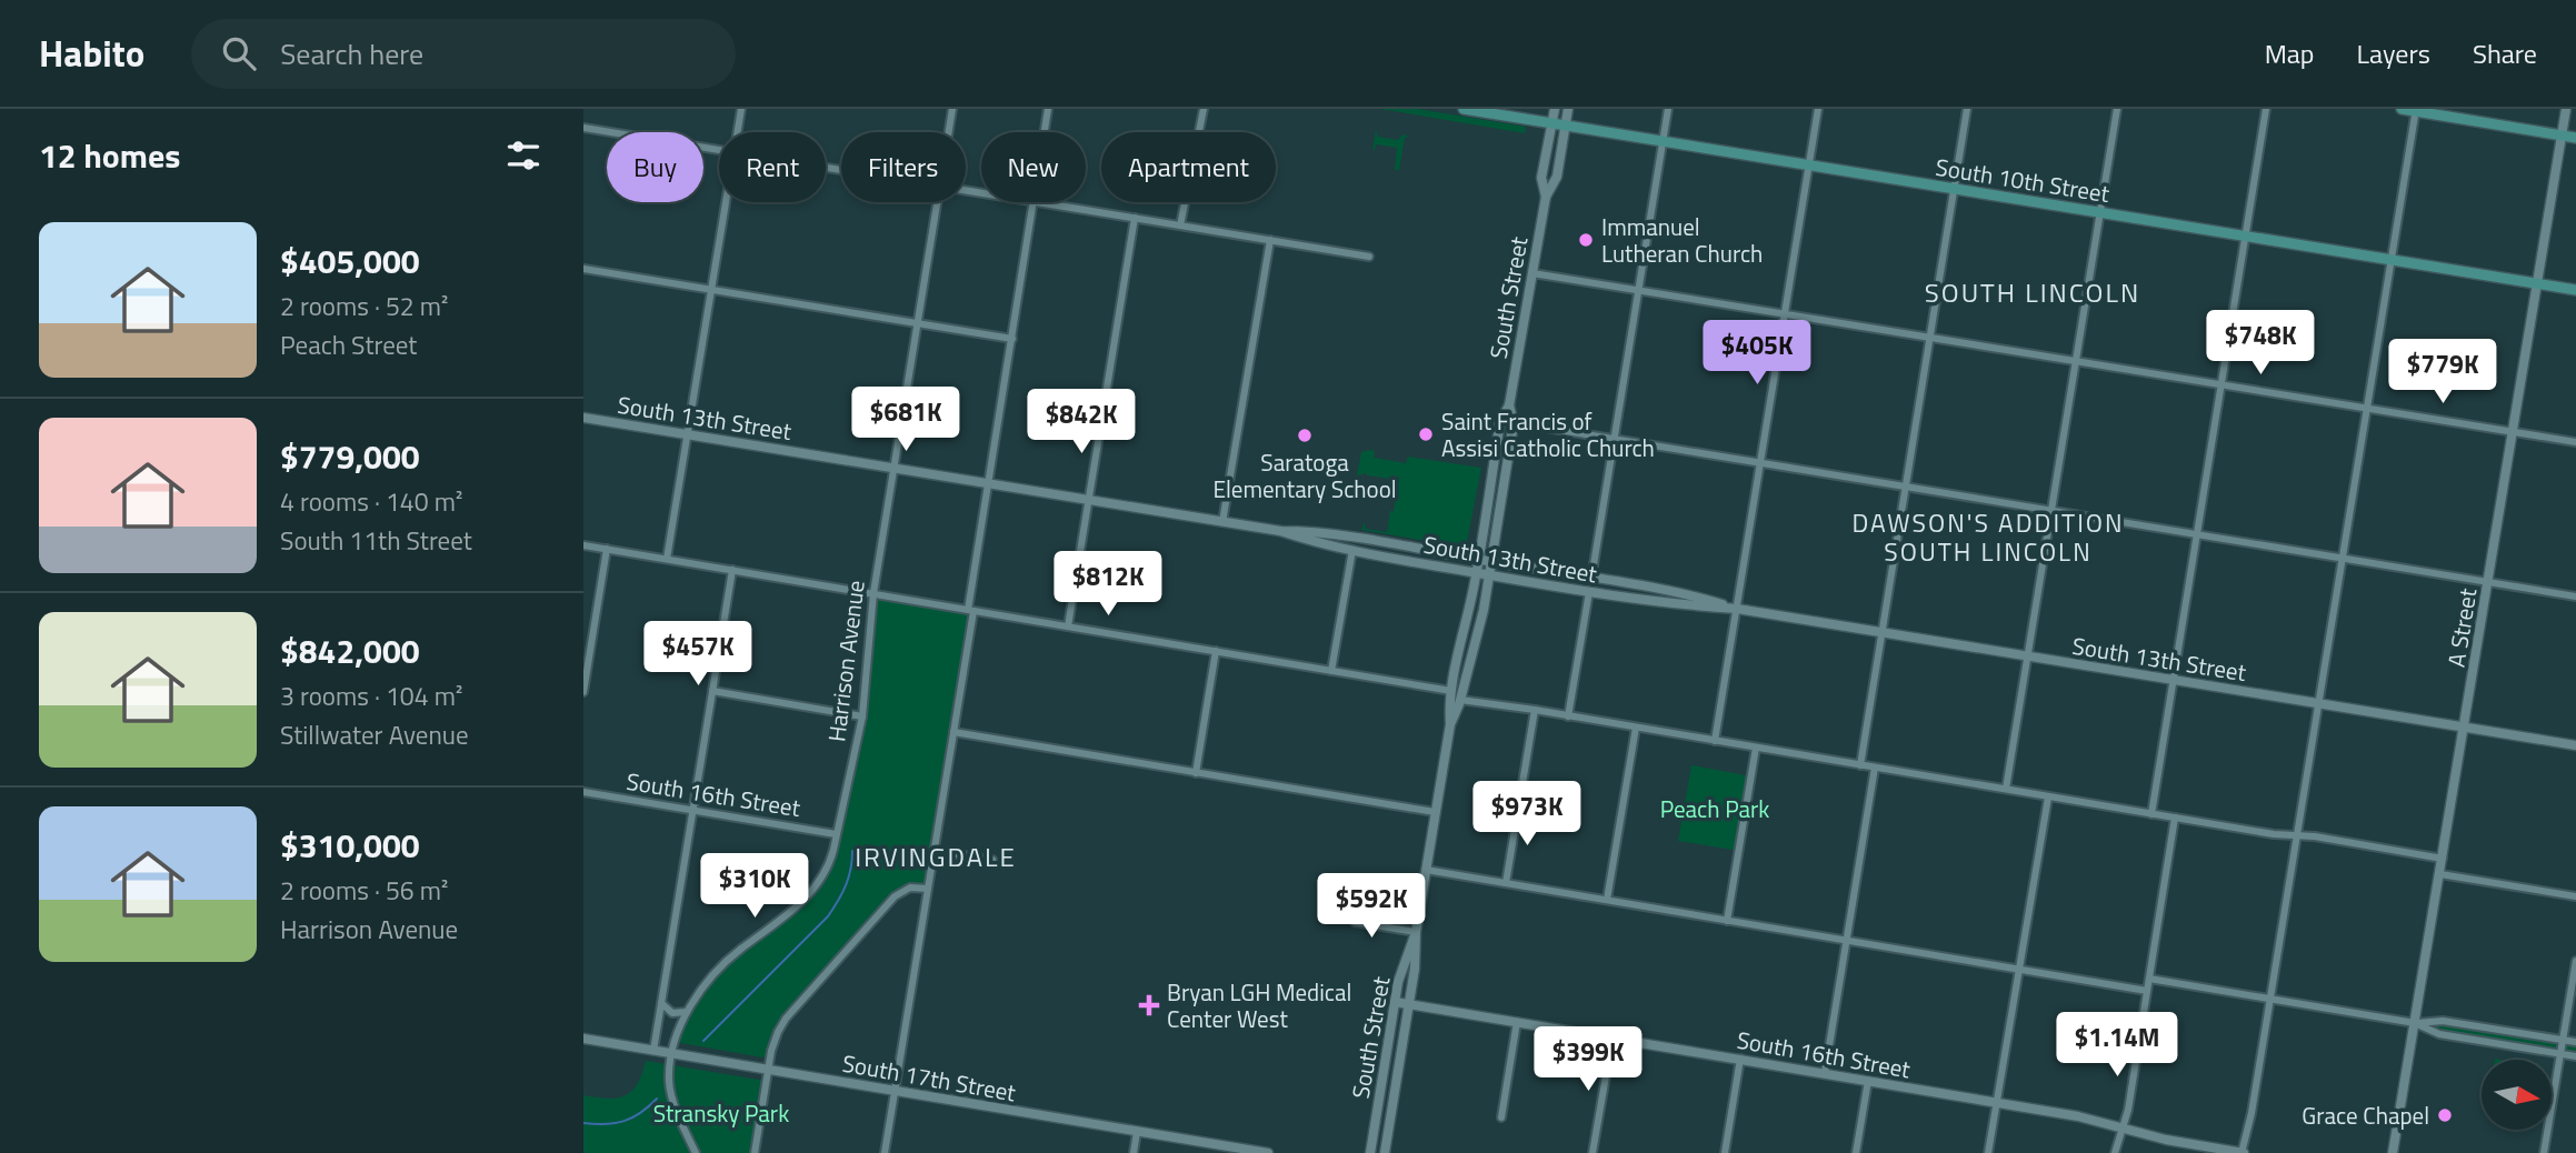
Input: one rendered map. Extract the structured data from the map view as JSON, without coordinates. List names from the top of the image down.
{
  "streets": {
    "main road": [
      "South 10th Street",
      "South Street",
      "South 13th Street",
      "A Street",
      "South 16th Street",
      "South 17th Street"
    ],
    "street": ["Harrison Avenue"]
  },
  "crossings": [
    ["South 10th Street", "South Street"],
    ["South 10th Street", "A Street"],
    ["South Street", "South 13th Street"],
    ["South Street", "South 16th Street"],
    ["South 13th Street", "A Street"],
    ["South 13th Street", "Harrison Avenue"],
    ["Harrison Avenue", "South 16th Street"],
    ["Harrison Avenue", "South 17th Street"]
  ],
  "districts": ["SOUTH LINCOLN", "DAWSON'S ADDITION SOUTH LINCOLN", "IRVINGDALE"],
  "parks": ["Peach Park", "Stransky Park"],
  "places": {
    "other": [
      "Immanuel Lutheran Church",
      "Saint Francis of Assisi Catholic Church",
      "Saratoga Elementary School",
      "Grace Chapel"
    ],
    "health": ["Bryan LGH Medical Center West"]
  },
  "north": "right",
  "page": {
    "header": "Habito",
    "search": "Search here",
    "nav": ["Map", "Layers", "Share"],
    "heading": "12 homes",
    "chip": [
      "Buy",
      "Rent",
      "Filters",
      "New",
      "Apartment"
    ],
    "list": [
      {
        "name": "$405,000",
        "note": "2 rooms · 52 m² · Peach Street"
      },
      {
        "name": "$779,000",
        "note": "4 rooms · 140 m² · South 11th Street"
      },
      {
        "name": "$842,000",
        "note": "3 rooms · 104 m² · Stillwater Avenue"
      },
      {
        "name": "$310,000",
        "note": "2 rooms · 56 m² · Harrison Avenue"
      }
    ],
    "price": [
      "$748K",
      "$405K",
      "$779K",
      "$681K",
      "$842K",
      "$812K",
      "$457K",
      "$973K",
      "$310K",
      "$592K",
      "$1.14M",
      "$399K"
    ]
  }
}
